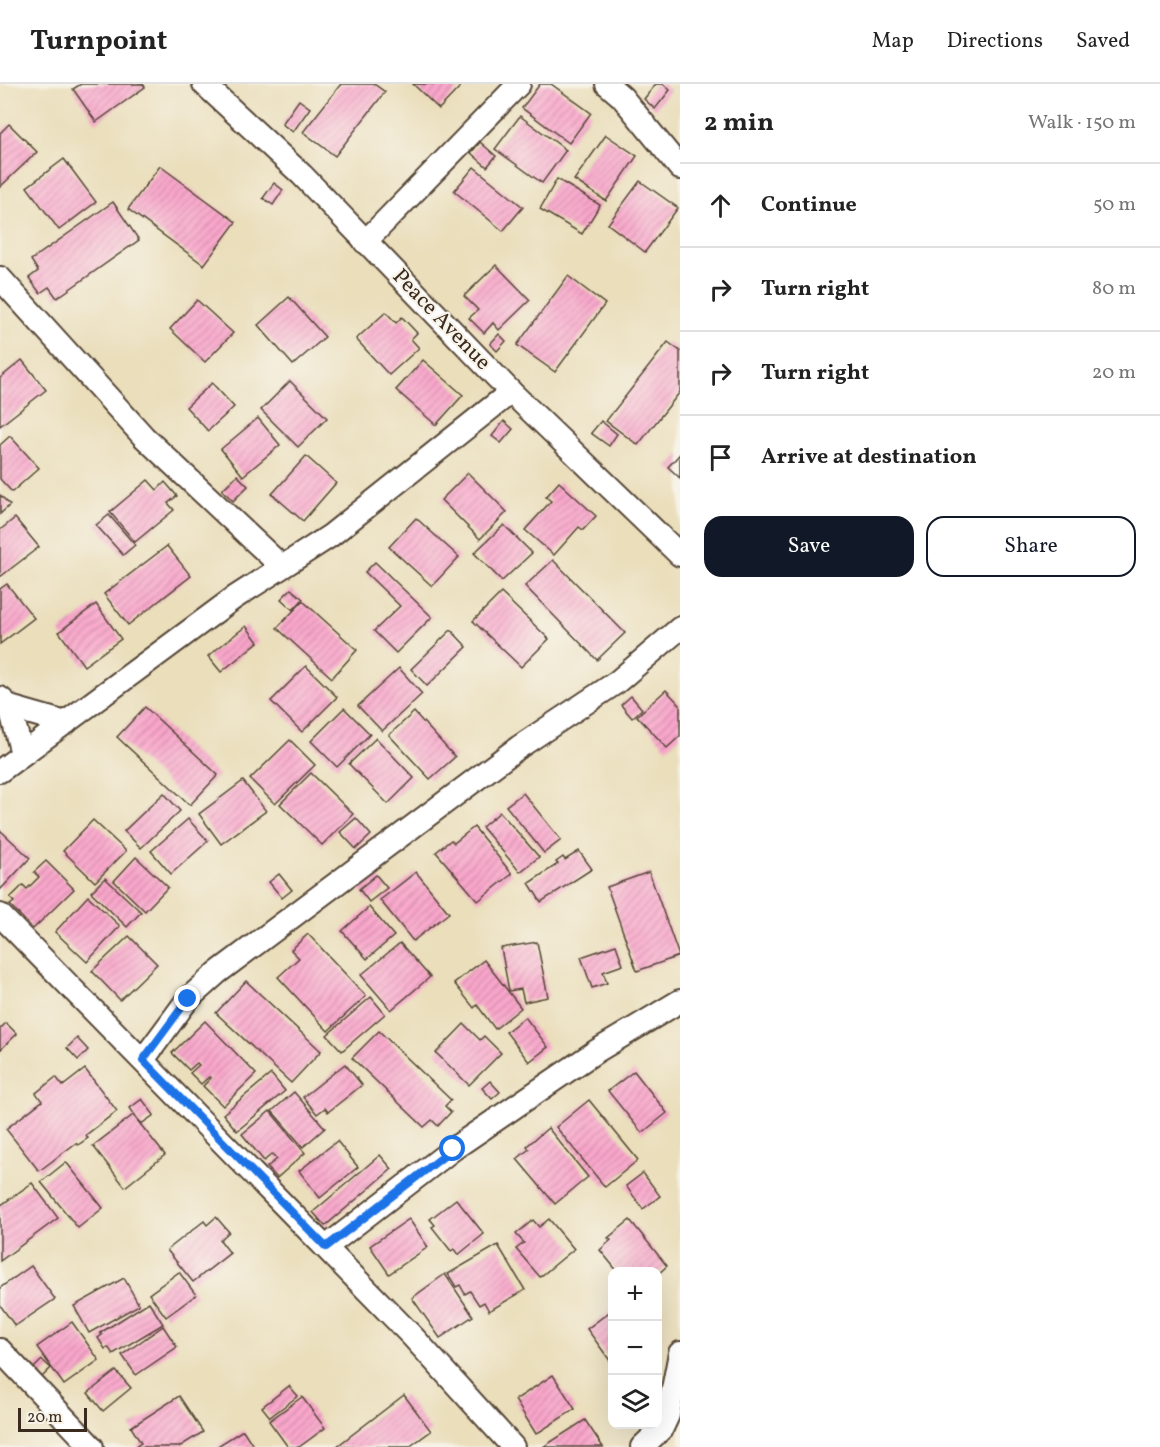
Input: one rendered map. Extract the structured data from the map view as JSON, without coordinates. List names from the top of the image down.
{
  "streets": {
    "street": ["Peace Avenue"]
  },
  "scale_bar": "20 m",
  "page": {
    "header": "Turnpoint",
    "nav": ["Map", "Directions", "Saved"],
    "heading": ["2 min", "Walk · 150 m"],
    "list": [
      ["Continue", "50 m"],
      ["Turn right", "80 m"],
      ["Turn right", "20 m"],
      "Arrive at destination"
    ],
    "buttons": ["Save", "Share"],
    "map_buttons": ["+", "−"],
    "scale": "20 m"
  }
}
